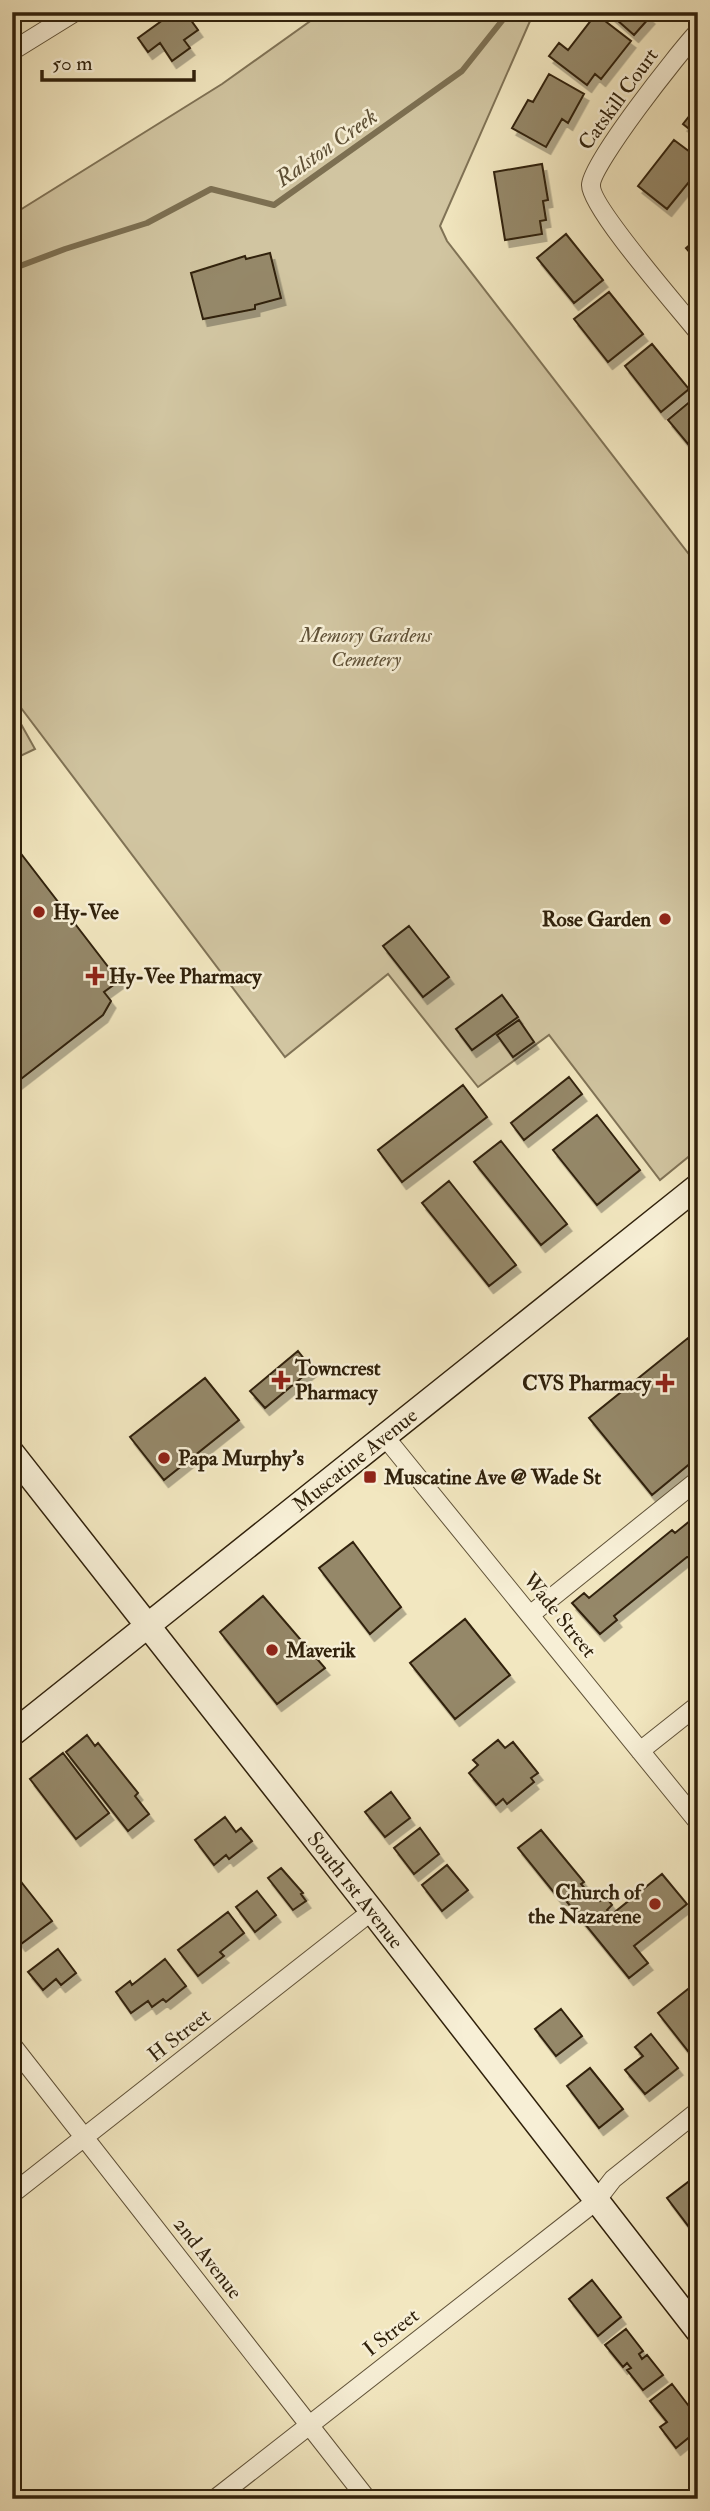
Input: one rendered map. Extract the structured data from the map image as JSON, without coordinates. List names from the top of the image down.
{
  "streets": {
    "main road": ["Muscatine Avenue", "South 1st Avenue"],
    "street": [
      "Catskill Court",
      "Wade Street",
      "H Street",
      "2nd Avenue",
      "I Street"
    ]
  },
  "crossings": [
    ["Muscatine Avenue", "Wade Street"],
    ["Muscatine Avenue", "South 1st Avenue"],
    ["South 1st Avenue", "H Street"],
    ["South 1st Avenue", "I Street"],
    ["H Street", "2nd Avenue"],
    ["2nd Avenue", "I Street"]
  ],
  "water": ["Ralston Creek"],
  "parks": ["Memory Gardens Cemetery"],
  "places": {
    "other": [
      "Hy-Vee",
      "Rose Garden",
      "Papa Murphy's",
      "Maverik",
      "Church of the Nazarene"
    ],
    "health": ["Hy-Vee Pharmacy", "Towncrest Pharmacy", "CVS Pharmacy"],
    "transit": ["Muscatine Ave @ Wade St"]
  },
  "scale_bar": "50 m"
}
